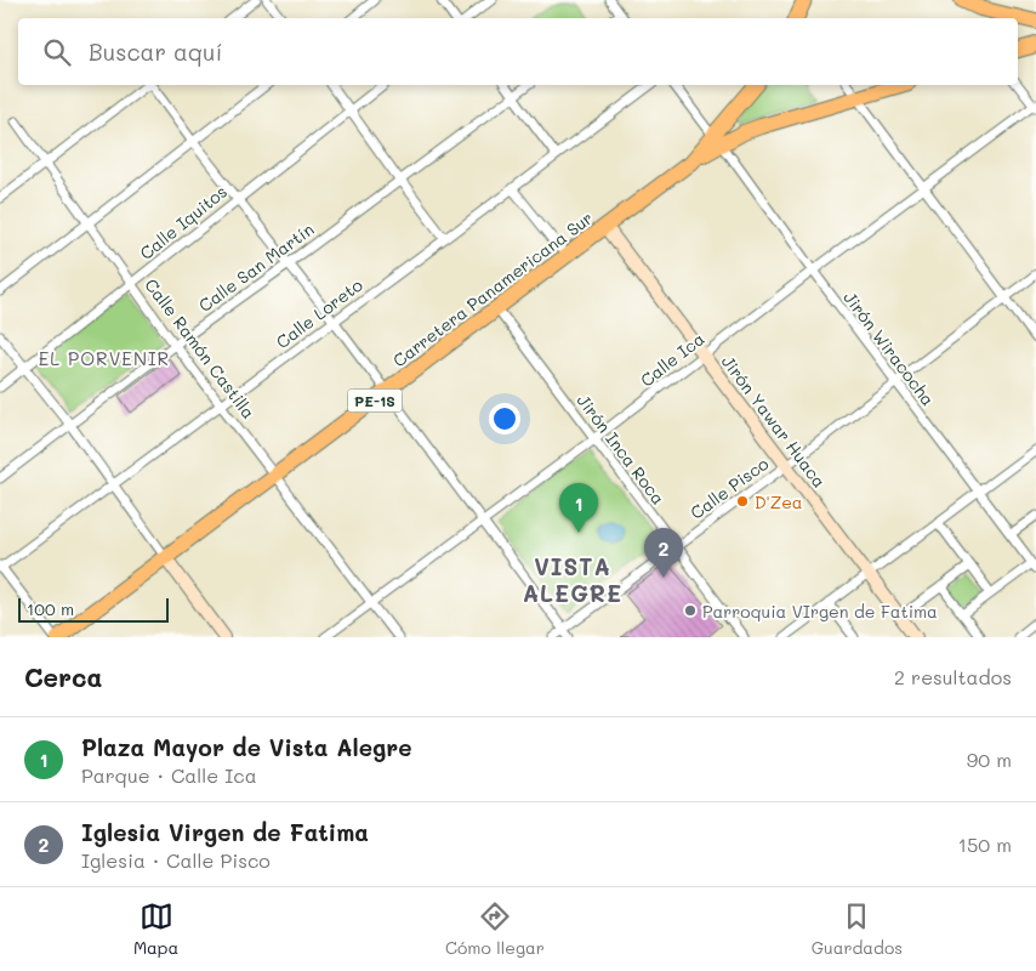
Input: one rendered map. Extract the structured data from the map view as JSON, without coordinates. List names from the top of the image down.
{
  "streets": {
    "highway": ["Carretera Panamericana Sur", "PE-1S"],
    "street": [
      "Calle Iquitos",
      "Calle San Martín",
      "Calle Loreto",
      "Calle Ramón Castilla",
      "Jirón Wiracocha",
      "Calle Ica",
      "Jirón Yawar Huaca",
      "Jirón Inca Roca",
      "Calle Pisco"
    ]
  },
  "crossings": [
    ["Calle Iquitos", "Calle Ramón Castilla"],
    ["Calle San Martín", "Calle Ramón Castilla"],
    ["Carretera Panamericana Sur", "Calle Ramón Castilla"],
    ["Carretera Panamericana Sur", "Jirón Wiracocha"],
    ["Carretera Panamericana Sur", "Jirón Yawar Huaca"],
    ["Carretera Panamericana Sur", "Jirón Inca Roca"],
    ["Calle Loreto", "Calle Ramón Castilla"],
    ["Calle Ramón Castilla", "Calle Ica"],
    ["Jirón Wiracocha", "Calle Ica"],
    ["Jirón Wiracocha", "Calle Pisco"],
    ["Calle Ica", "Jirón Yawar Huaca"],
    ["Calle Ica", "Jirón Inca Roca"],
    ["Jirón Yawar Huaca", "Calle Pisco"],
    ["Jirón Inca Roca", "Calle Pisco"]
  ],
  "districts": ["EL PORVENIR", "VISTA ALEGRE"],
  "places": ["D'Zea", "Parroquia VIrgen de Fatima"],
  "scale_bar": "100 m",
  "page": {
    "search": "Buscar aquí",
    "pins": ["1", "2"],
    "scale": "100 m",
    "heading": ["Cerca", "2 resultados"],
    "list": [
      {
        "mark": "1",
        "name": "Plaza Mayor de Vista Alegre",
        "note": "Parque · Calle Ica",
        "value": "90 m"
      },
      {
        "mark": "2",
        "name": "Iglesia Virgen de Fatima",
        "note": "Iglesia · Calle Pisco",
        "value": "150 m"
      }
    ],
    "nav": ["Mapa", "Cómo llegar", "Guardados"]
  }
}
